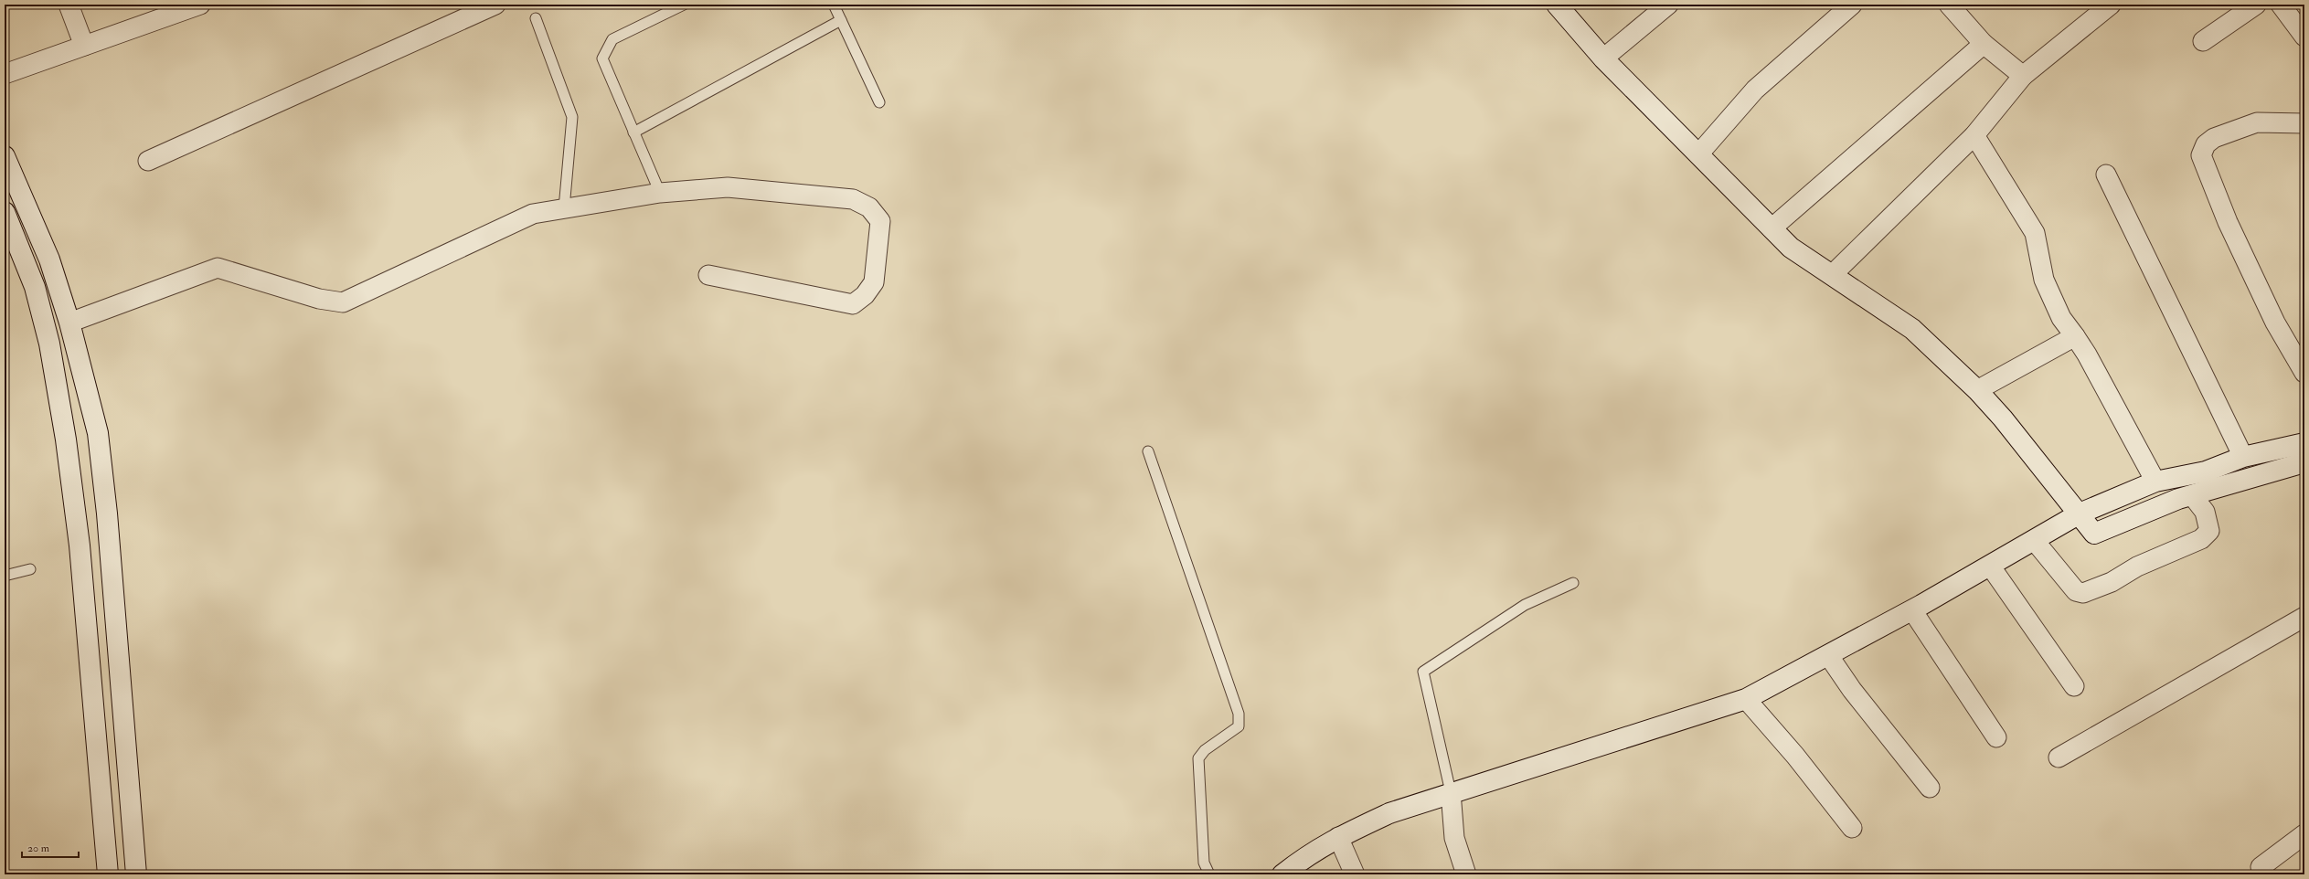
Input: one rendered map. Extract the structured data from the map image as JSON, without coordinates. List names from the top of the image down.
{
  "scale_bar": "20 m"
}
